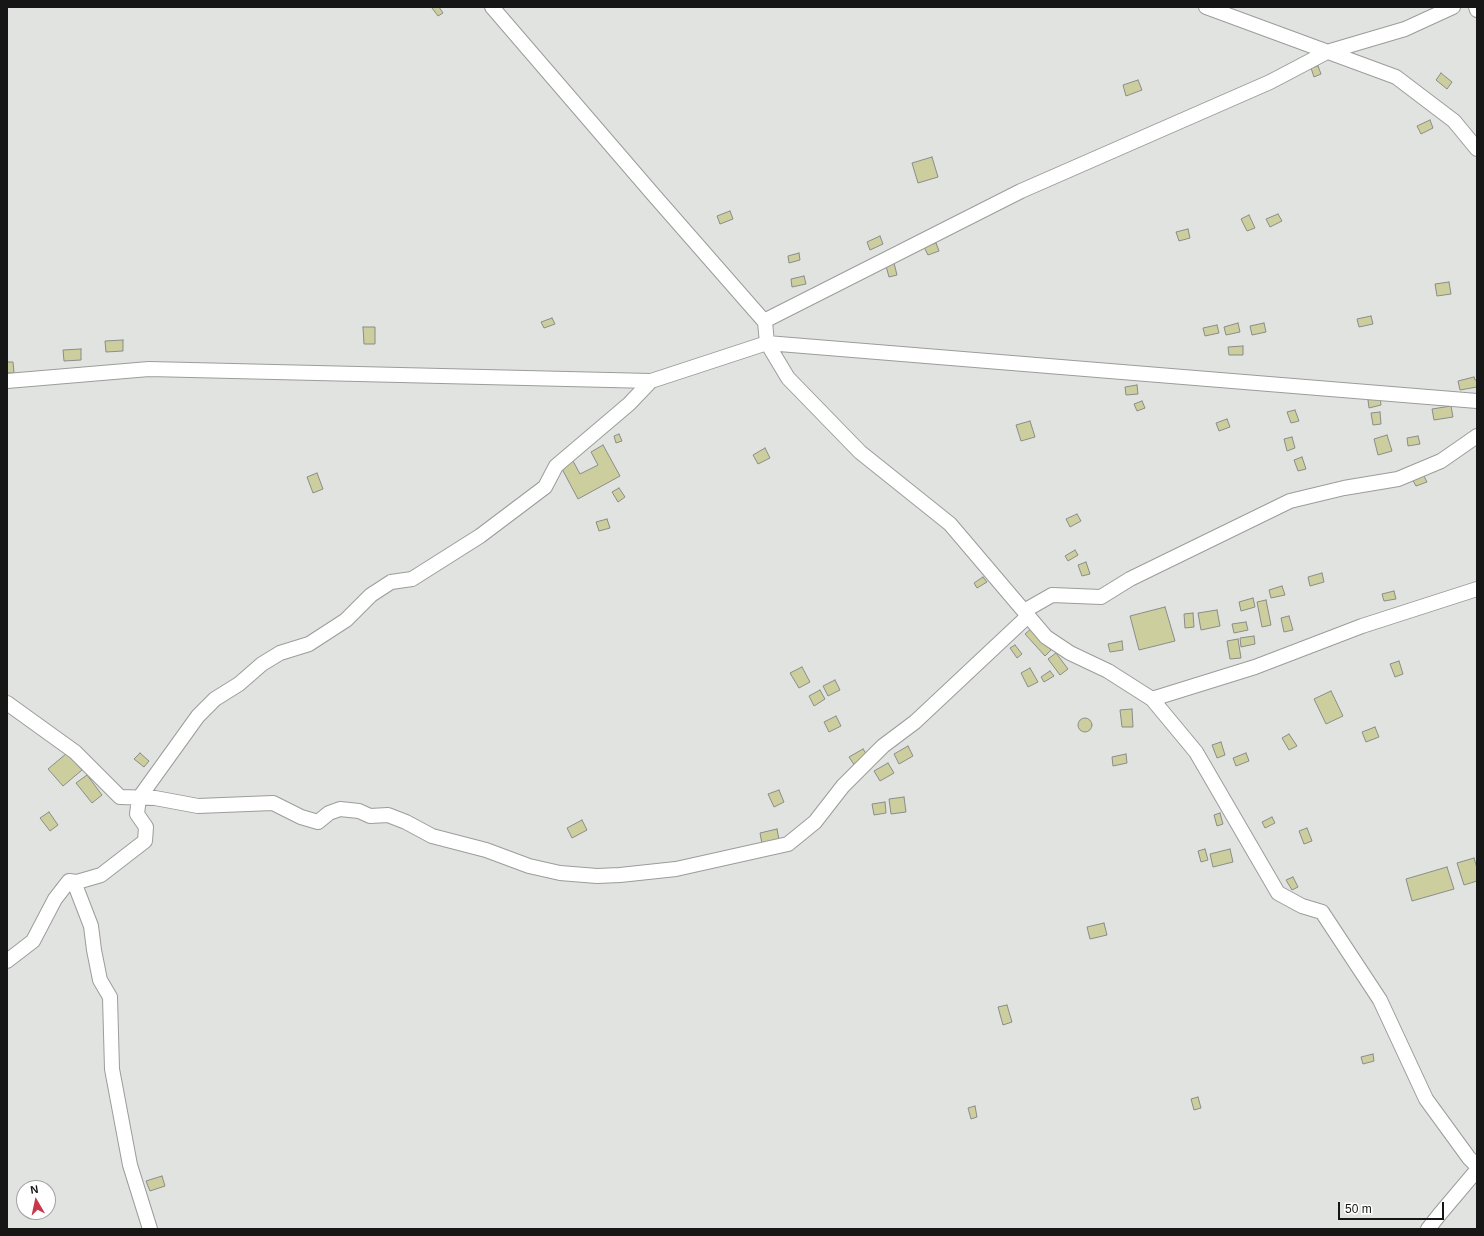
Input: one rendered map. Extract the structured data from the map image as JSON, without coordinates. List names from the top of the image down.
{
  "scale_bar": "50 m",
  "north": "top"
}
